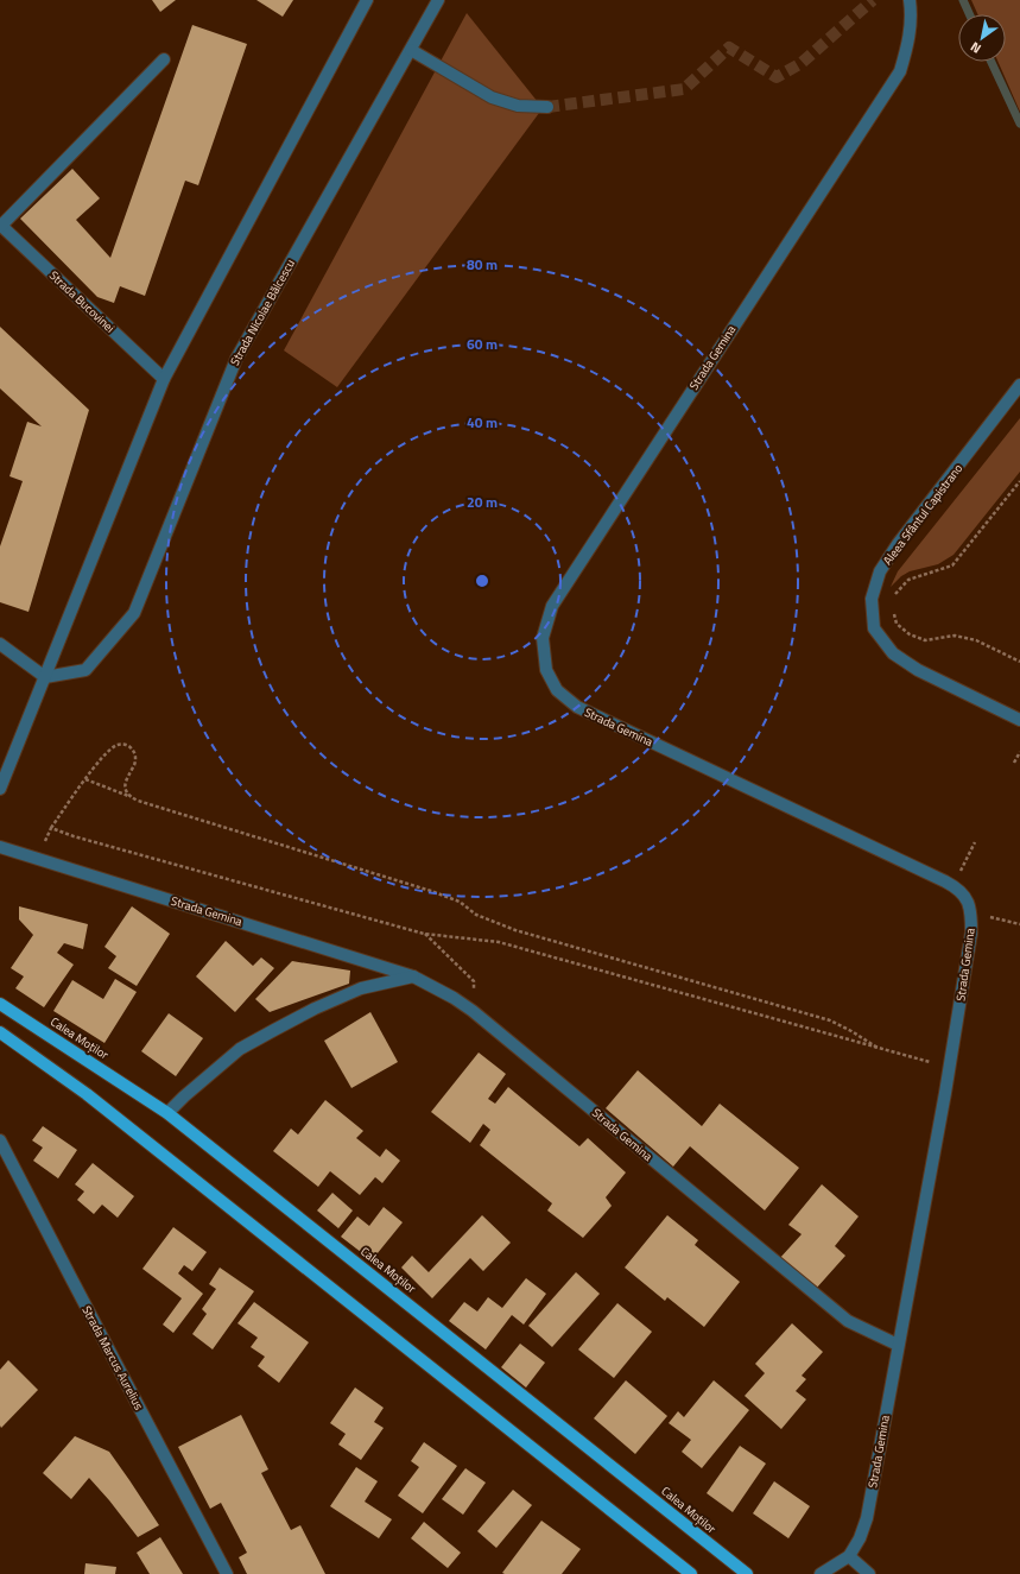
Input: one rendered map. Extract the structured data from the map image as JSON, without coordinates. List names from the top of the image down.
{
  "streets": {
    "main road": ["Calea Moților"],
    "street": [
      "Strada Bucovinei",
      "Strada Nicolae Bălcescu",
      "Strada Gemina",
      "Aleea Sfântul Capistrano",
      "Strada Marcus Aurelius"
    ]
  },
  "north": "bottom left",
  "rings": [
    "80 m",
    "60 m",
    "40 m",
    "20 m"
  ]
}
